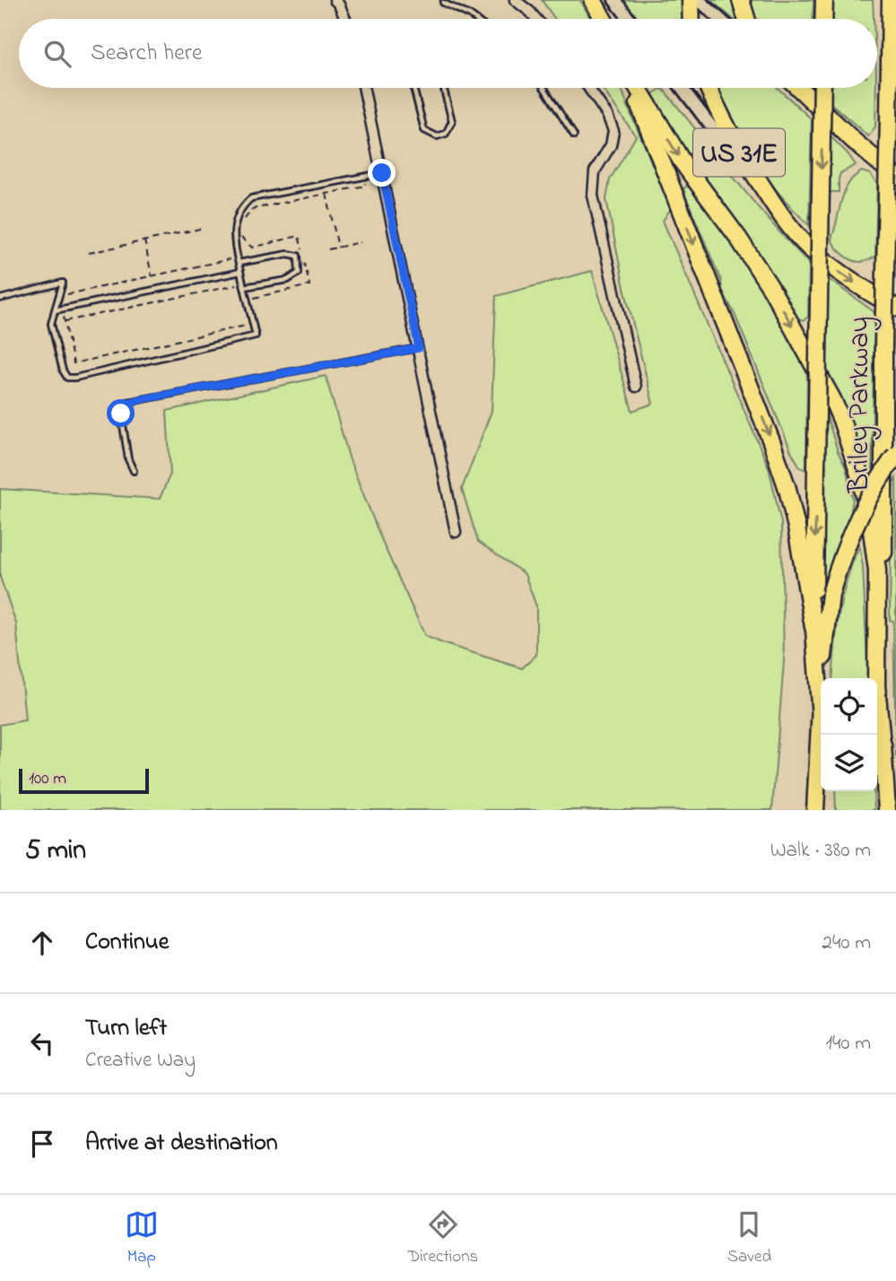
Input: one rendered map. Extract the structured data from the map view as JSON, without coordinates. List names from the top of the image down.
{
  "streets": {
    "highway": ["US 31E", "Briley Parkway"]
  },
  "scale_bar": "100 m",
  "page": {
    "search": "Search here",
    "scale": "100 m",
    "heading": ["5 min", "Walk · 380 m"],
    "list": [
      ["Continue", "240 m"],
      ["Turn left", "Creative Way", "140 m"],
      "Arrive at destination"
    ],
    "nav": ["Map", "Directions", "Saved"]
  }
}
